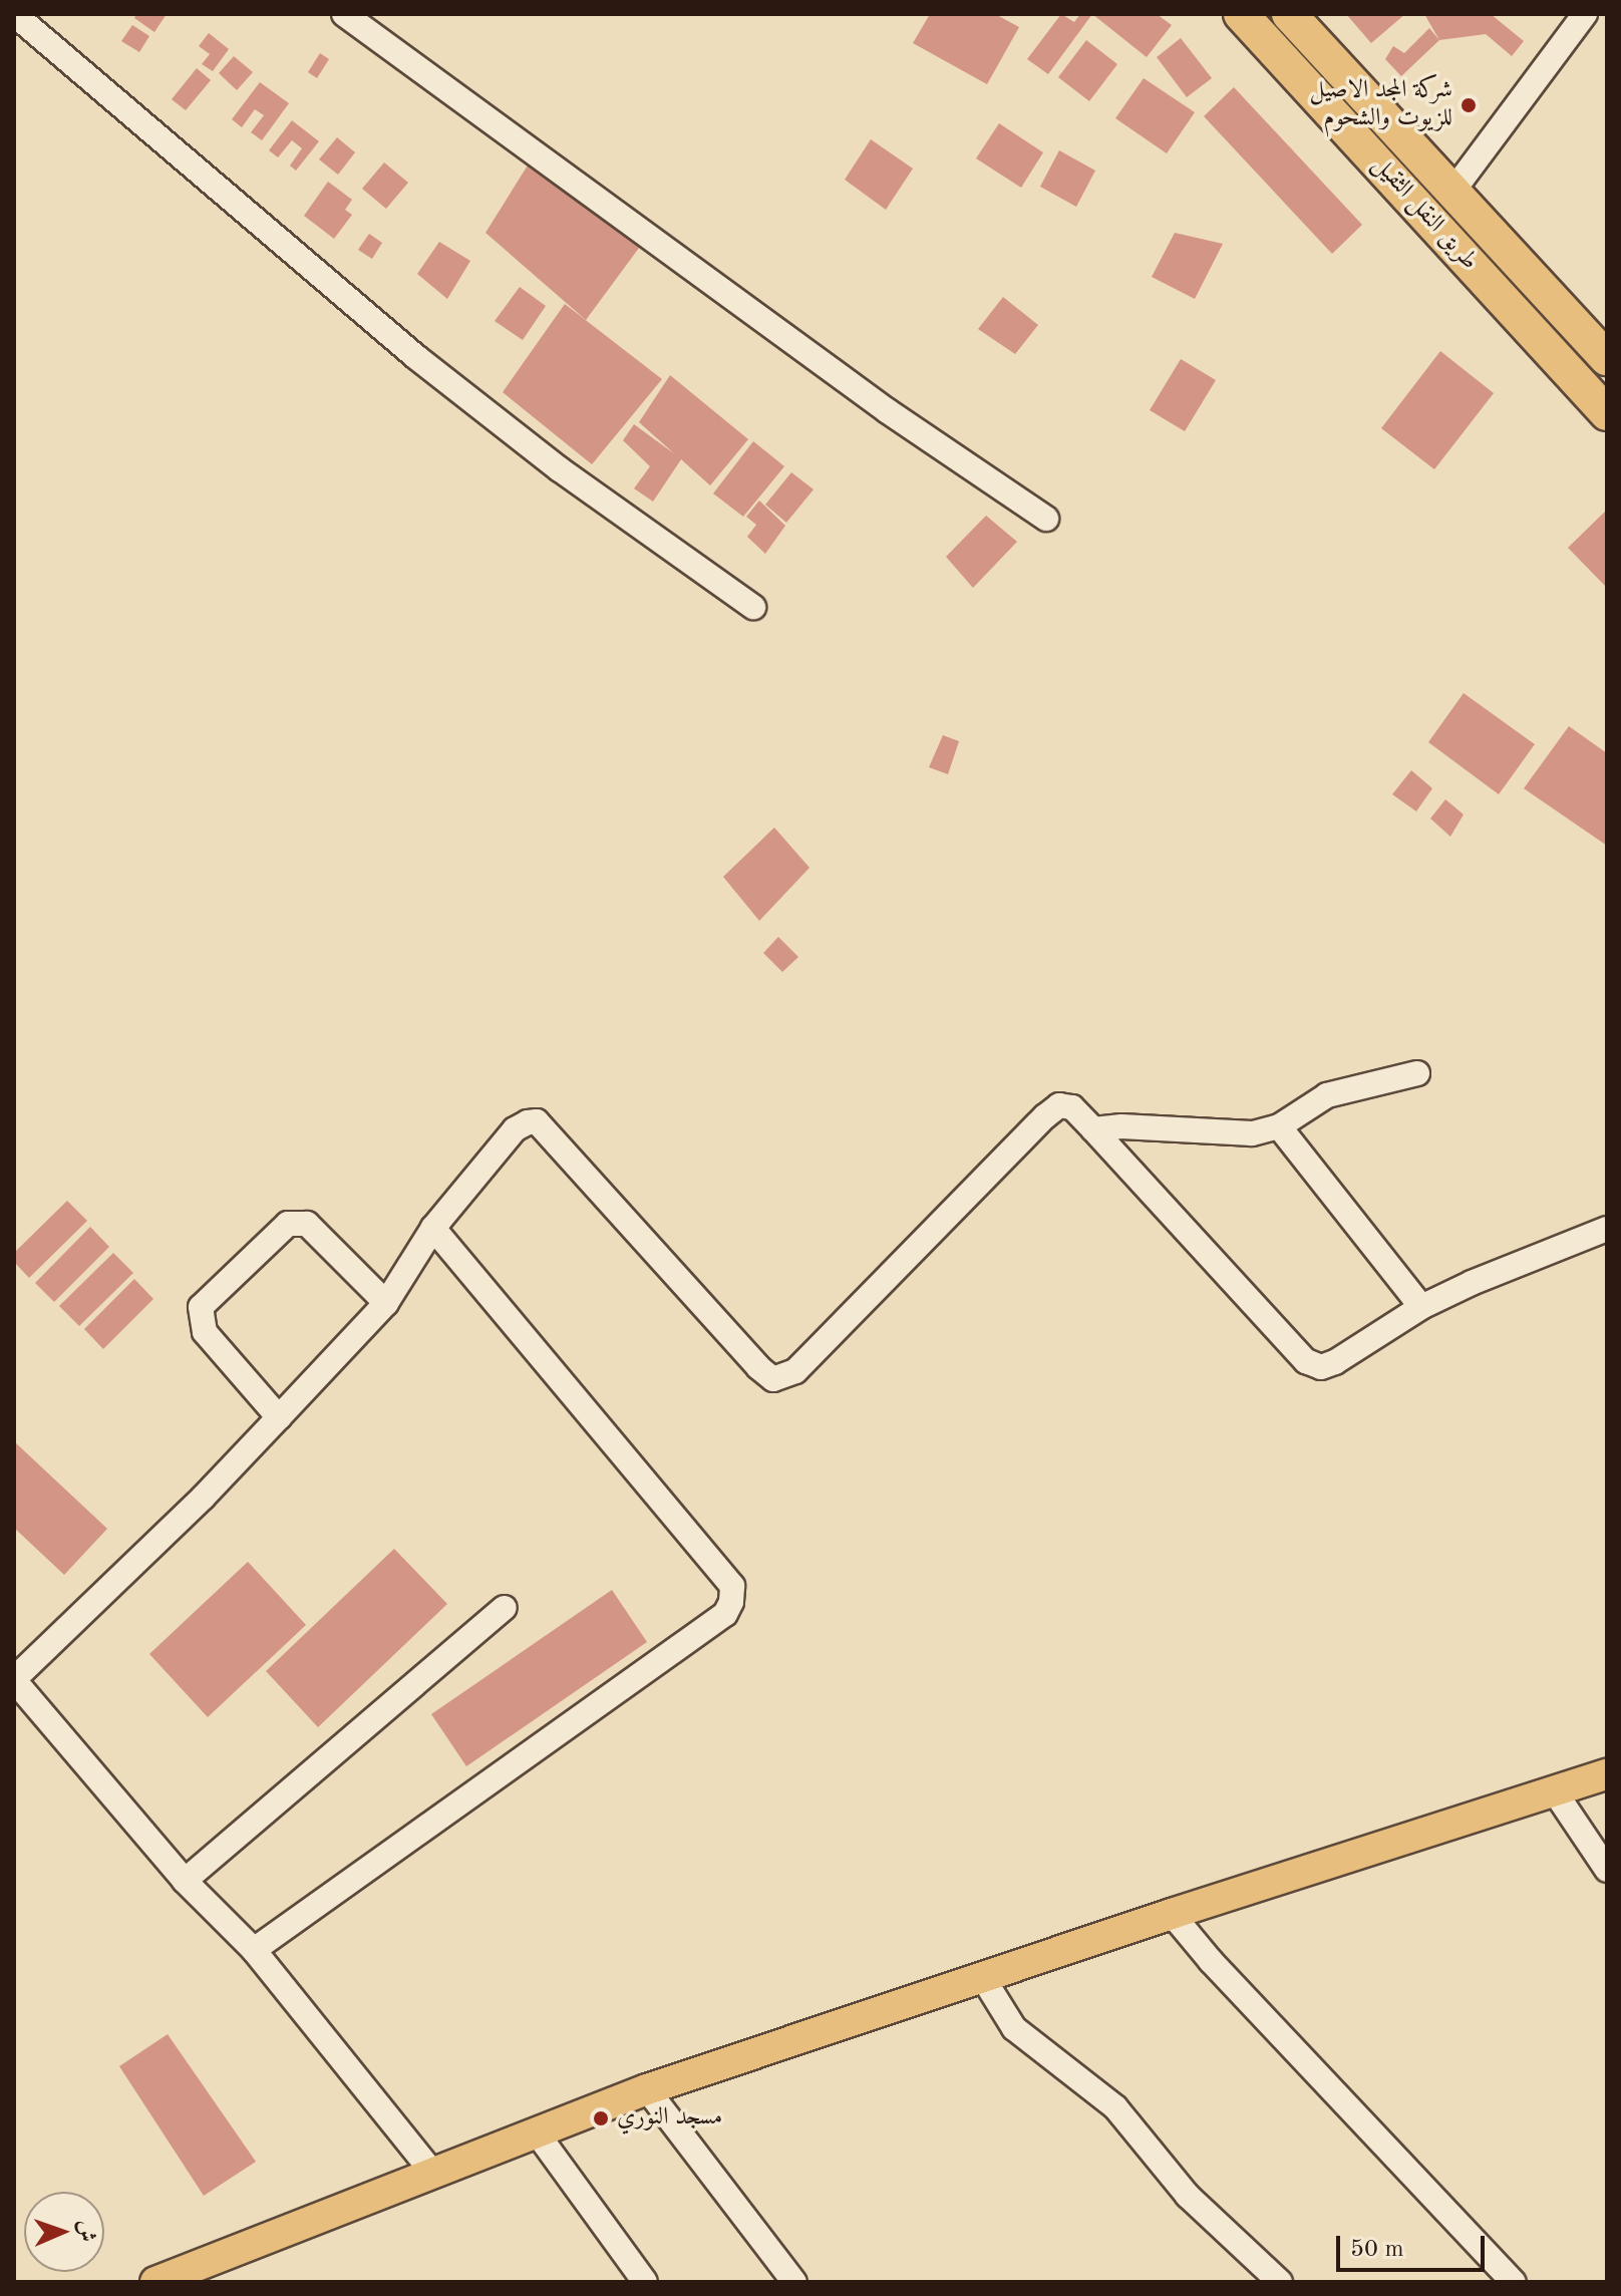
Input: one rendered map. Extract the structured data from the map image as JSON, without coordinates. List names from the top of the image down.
{
  "streets": {
    "highway": ["طريق النقل الثقيل"]
  },
  "places": ["شركة المجد الاصيل للزيوت والشحوم", "مسجد النوري"],
  "scale_bar": "50 m",
  "north": "right"
}
